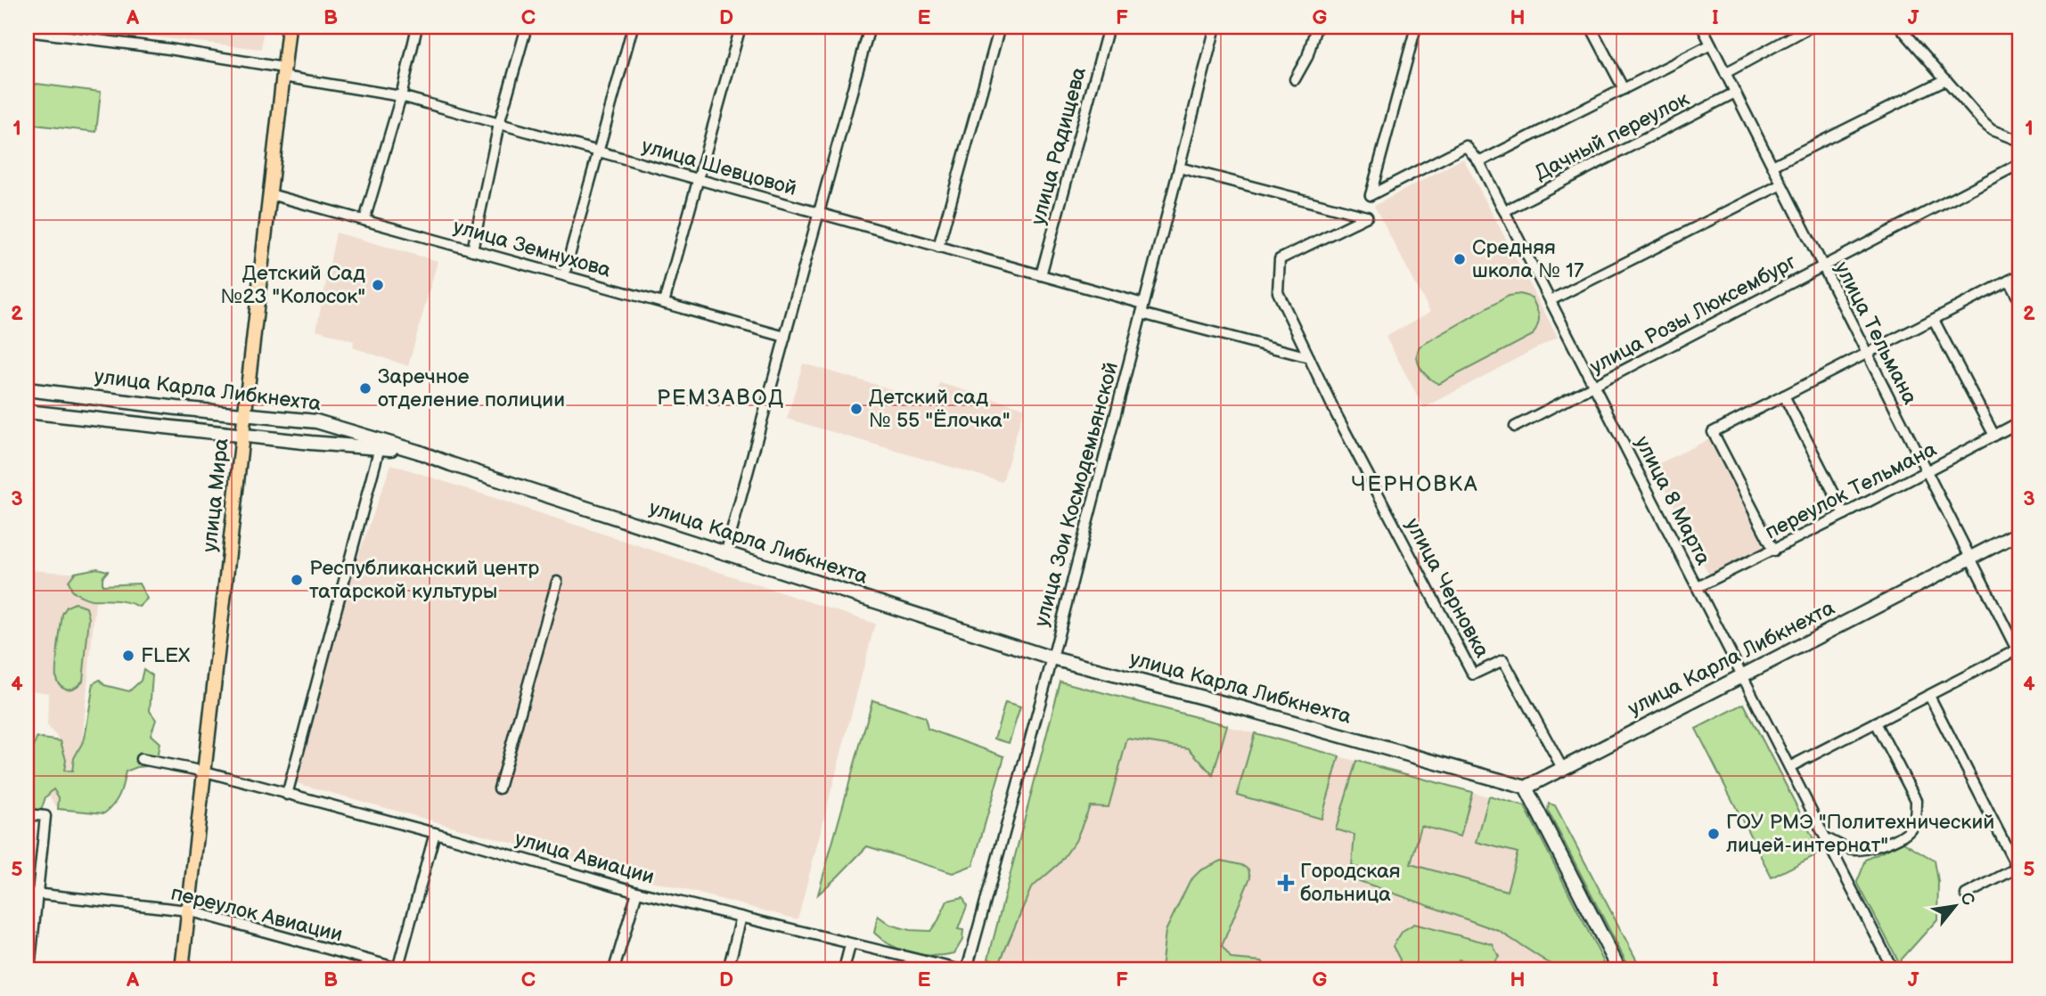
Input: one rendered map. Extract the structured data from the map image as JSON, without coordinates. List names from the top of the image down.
{
  "streets": {
    "main road": ["улица Карла Либкнехта", "улица Мира"],
    "street": [
      "Дачный переулок",
      "улица Радищева",
      "улица Шевцовой",
      "улица Земнухова",
      "улица Розы Люксембург",
      "улица Тельмана",
      "переулок Тельмана",
      "улица Зои Космодемьянской",
      "улица 8 Марта",
      "улица Черновка",
      "улица Авиации",
      "переулок Авиации"
    ]
  },
  "crossings": [
    ["Дачный переулок", "улица Тельмана"],
    ["Дачный переулок", "улица 8 Марта"],
    ["улица Радищева", "улица Шевцовой"],
    ["улица Шевцовой", "улица Зои Космодемьянской"],
    ["улица Шевцовой", "улица Мира"],
    ["улица Шевцовой", "улица Черновка"],
    ["улица Земнухова", "улица Мира"],
    ["улица Розы Люксембург", "улица Тельмана"],
    ["улица Розы Люксембург", "улица 8 Марта"],
    ["улица Тельмана", "улица Карла Либкнехта"],
    ["улица Тельмана", "переулок Тельмана"],
    ["улица Карла Либкнехта", "улица Зои Космодемьянской"],
    ["улица Карла Либкнехта", "улица Мира"],
    ["улица Карла Либкнехта", "улица 8 Марта"],
    ["улица Карла Либкнехта", "улица Черновка"],
    ["переулок Тельмана", "улица 8 Марта"],
    ["улица Зои Космодемьянской", "улица Черновка"],
    ["улица Мира", "улица Авиации"],
    ["улица Мира", "переулок Авиации"]
  ],
  "districts": ["РЕМЗАВОД", "ЧЕРНОВКА"],
  "places": {
    "other": [
      "Средняя школа № 17",
      "Детский Сад №23 \"Колосок\"",
      "Заречное отделение полиции",
      "Детский сад № 55 \"Ёлочка\"",
      "Республиканский центр татарской культуры",
      "FLEX",
      "ГОУ РМЭ \"Политехнический лицей-интернат\""
    ],
    "health": ["Городская больница"]
  },
  "north": "top right",
  "grid": {
    "columns": [
      "A",
      "B",
      "C",
      "D",
      "E",
      "F",
      "G",
      "H",
      "I",
      "J"
    ],
    "rows": [
      "1",
      "2",
      "3",
      "4",
      "5"
    ]
  }
}
